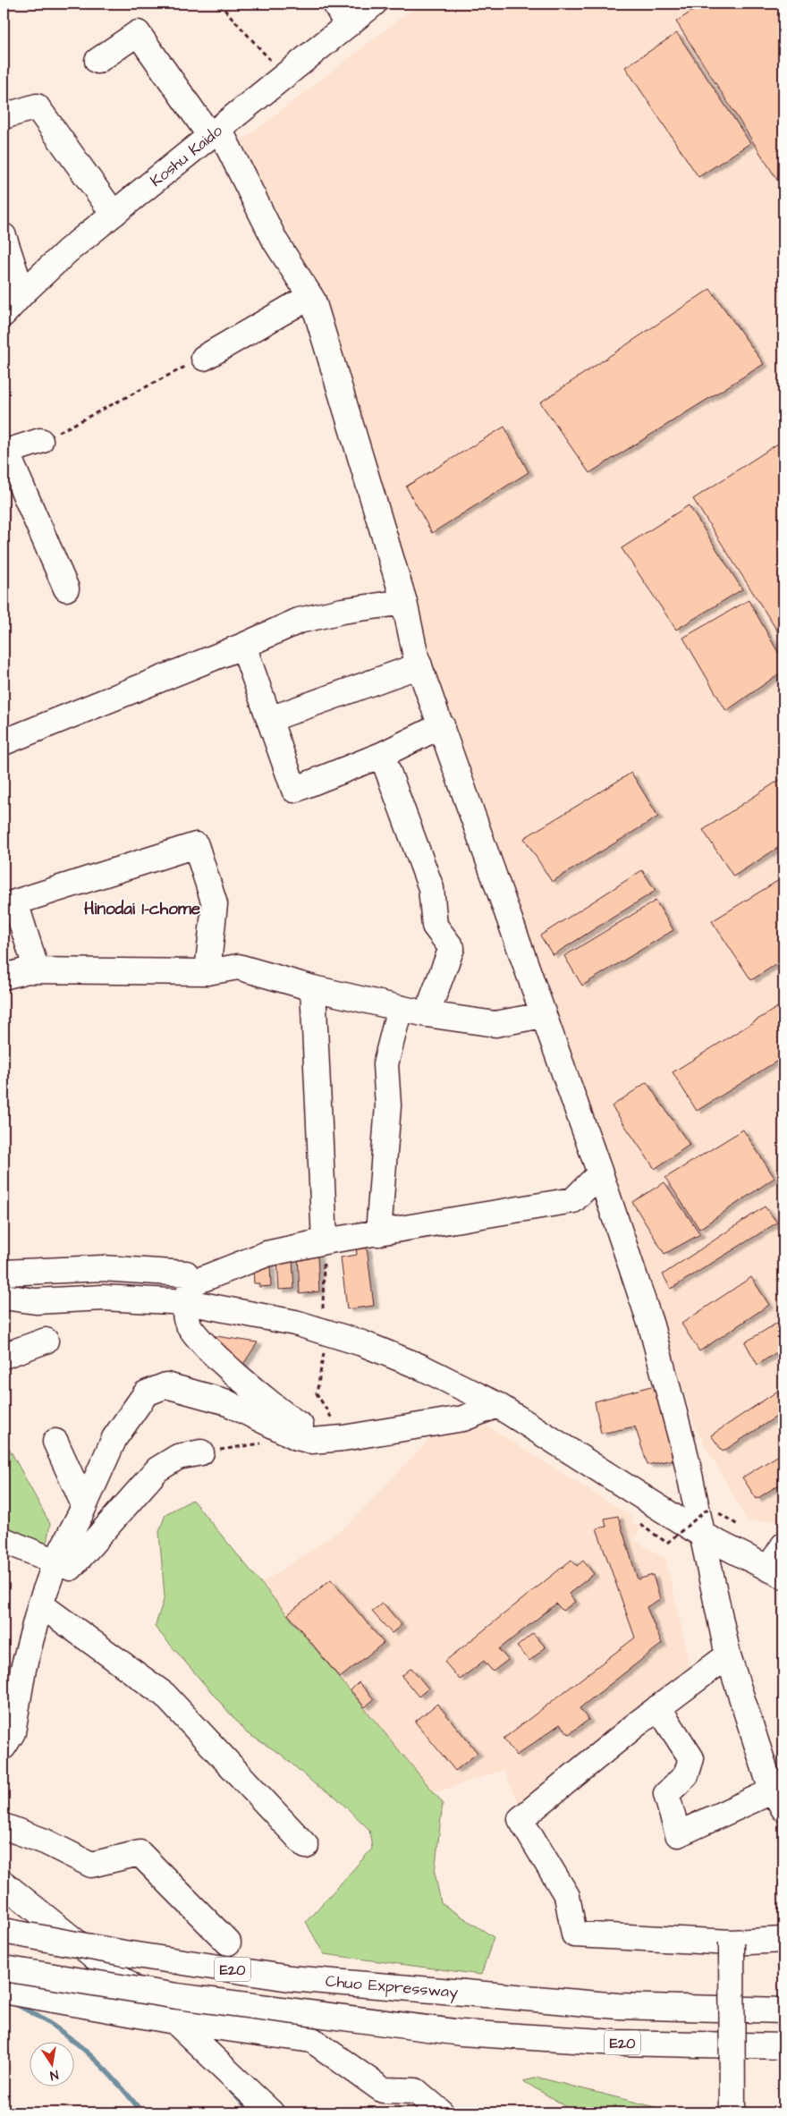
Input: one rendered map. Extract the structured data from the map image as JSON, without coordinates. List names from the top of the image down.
{
  "streets": {
    "main road": ["Koshu Kaido", "E20", "Chuo Expressway"]
  },
  "districts": ["Hinodai 1-chome"],
  "north": "bottom"
}
